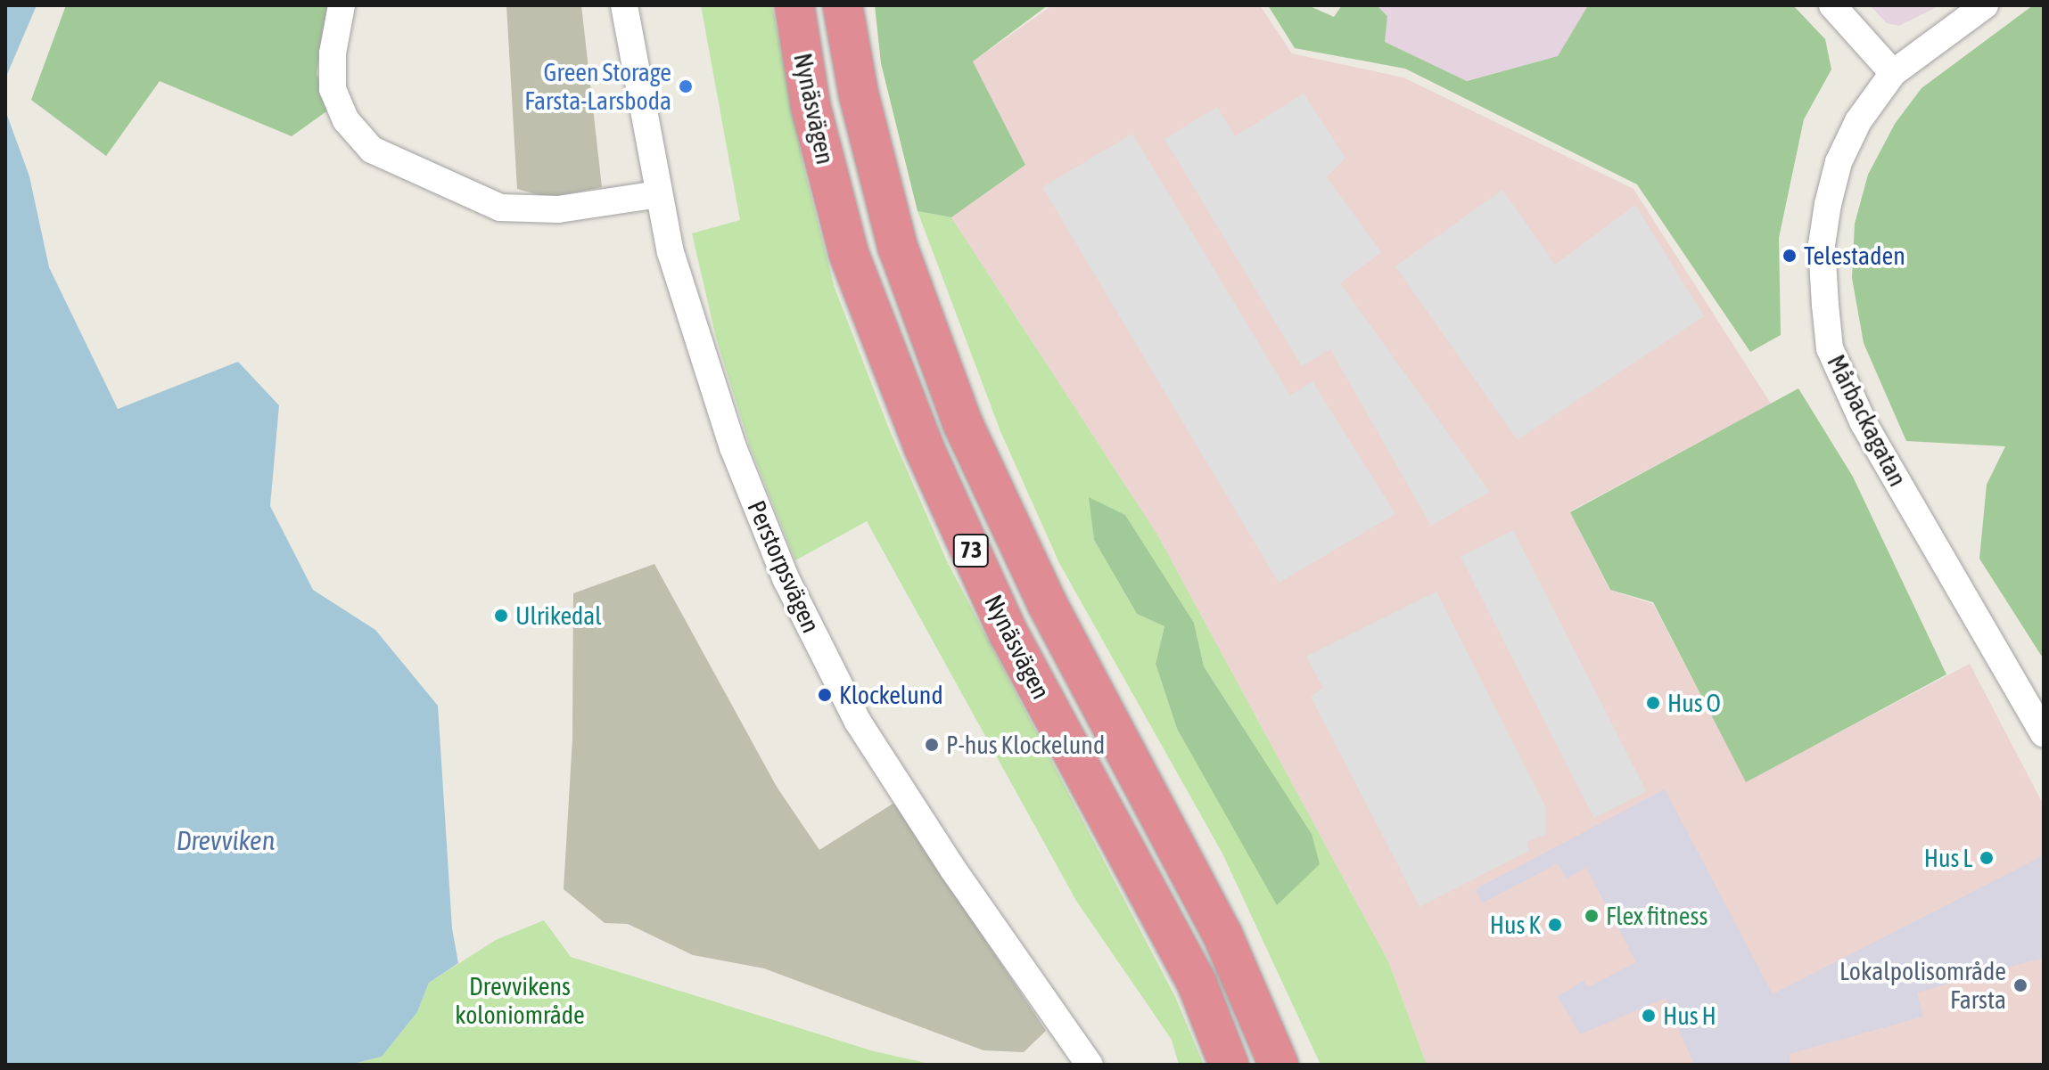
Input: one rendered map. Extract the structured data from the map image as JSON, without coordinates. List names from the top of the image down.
{
  "streets": {
    "highway": ["Nynäsvägen", "73"],
    "street": ["Mårbackagatan", "Perstorpsvägen"]
  },
  "water": ["Drevviken"],
  "parks": ["Drevvikens koloniområde"],
  "places": [
    "Green Storage Farsta-Larsboda",
    "Telestaden",
    "Ulrikedal",
    "Klockelund",
    "Hus O",
    "P-hus Klockelund",
    "Hus L",
    "Flex fitness",
    "Hus K",
    "Lokalpolisområde Farsta",
    "Hus H"
  ]
}
